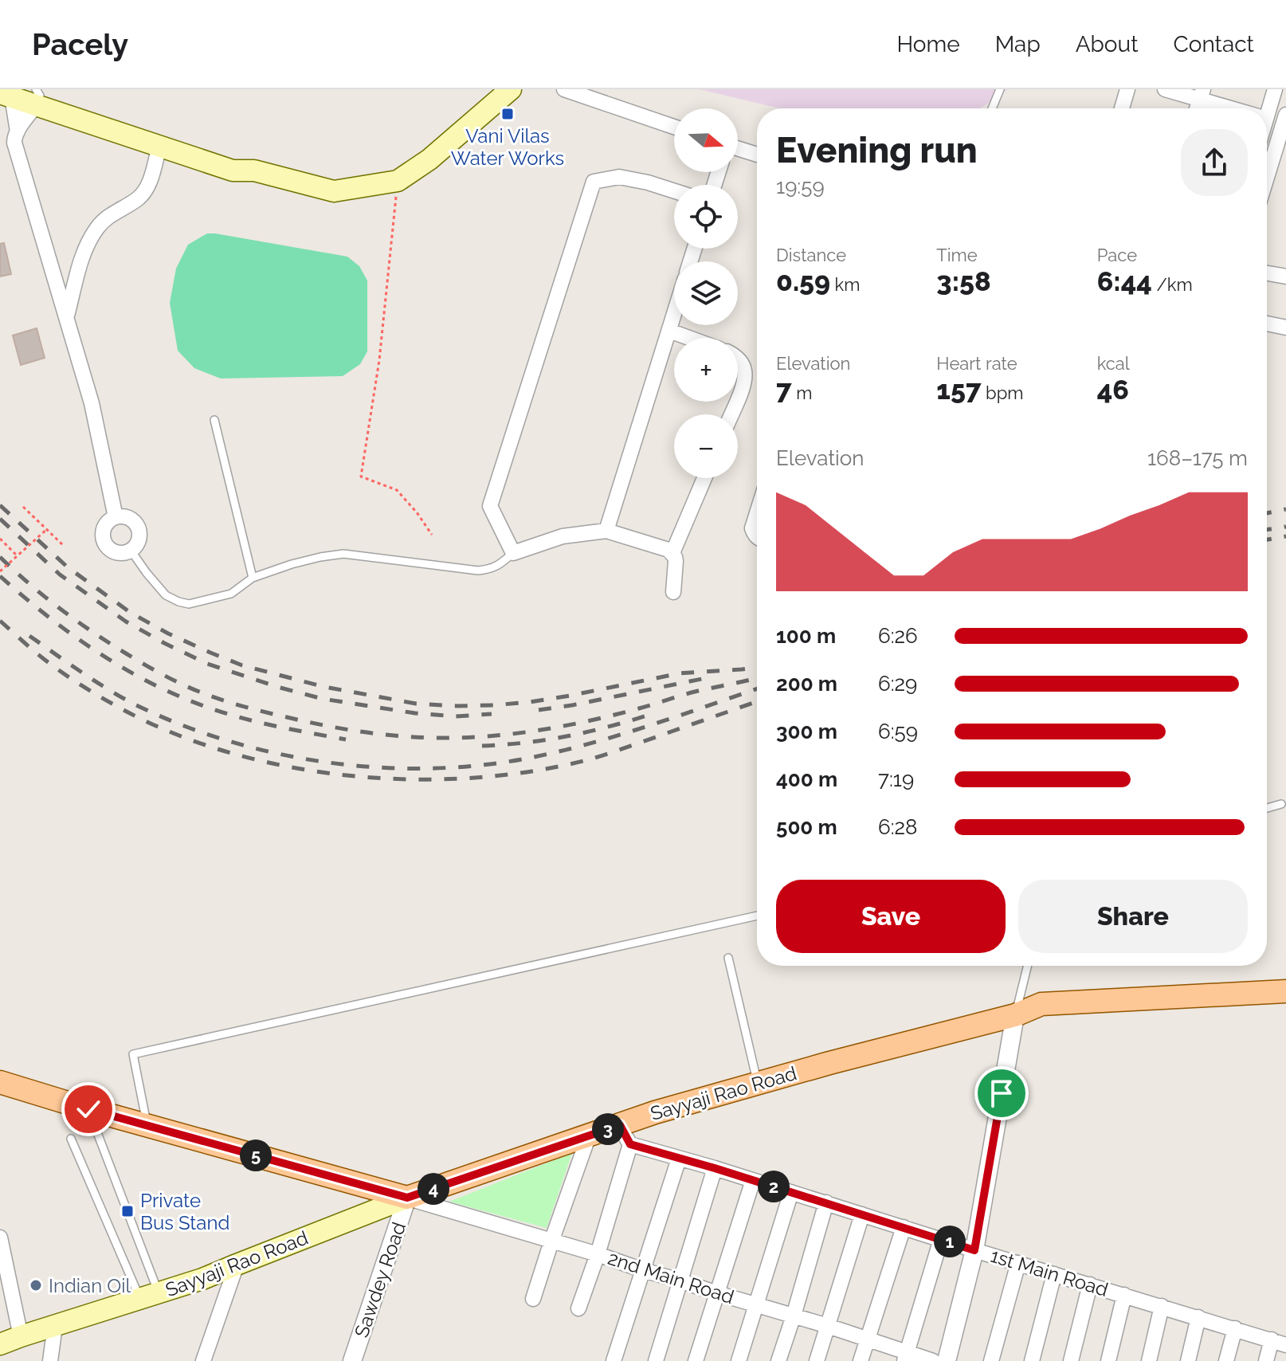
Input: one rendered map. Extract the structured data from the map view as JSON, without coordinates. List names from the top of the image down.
{
  "streets": {
    "main road": ["Sayyaji Rao Road"],
    "street": ["1st Main Road", "2nd Main Road", "Sawdey Road"]
  },
  "crossings": [
    ["Sayyaji Rao Road", "1st Main Road"],
    ["Sayyaji Rao Road", "2nd Main Road"],
    ["Sayyaji Rao Road", "Sawdey Road"],
    ["2nd Main Road", "Sawdey Road"]
  ],
  "places": {
    "transit": ["Vani Vilas Water Works", "Private Bus Stand"],
    "other": ["Indian Oil"]
  },
  "north": "right",
  "page": {
    "header": "Pacely",
    "nav": [
      "Home",
      "Map",
      "About",
      "Contact"
    ],
    "map_buttons": ["+", "−"],
    "heading": ["Evening run", "19:59"],
    "stats": [
      ["Distance", "0.59 km"],
      ["Time", "3:58"],
      ["Pace", "6:44 /km"],
      ["Elevation", "7 m"],
      ["Heart rate", "157 bpm"],
      ["kcal", "46"]
    ],
    "chart": ["Elevation", "168–175 m"],
    "list": [
      {
        "name": "100 m",
        "note": "6:26"
      },
      {
        "name": "200 m",
        "note": "6:29"
      },
      {
        "name": "300 m",
        "note": "6:59"
      },
      {
        "name": "400 m",
        "note": "7:19"
      },
      {
        "name": "500 m",
        "note": "6:28"
      }
    ],
    "buttons": ["Save", "Share"],
    "pins": [
      "3",
      "5",
      "2",
      "4",
      "1"
    ]
  }
}
